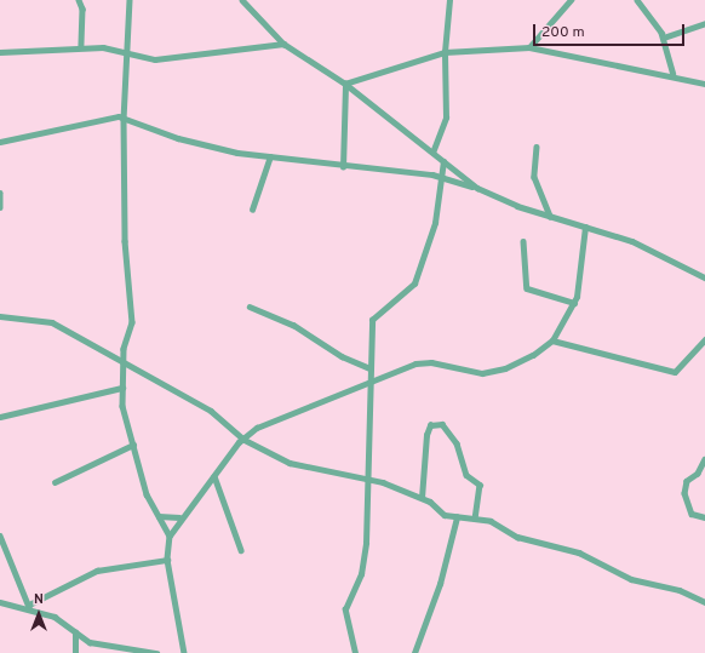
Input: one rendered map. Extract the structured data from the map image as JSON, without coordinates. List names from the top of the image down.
{
  "scale_bar": "200 m",
  "north": "top"
}
